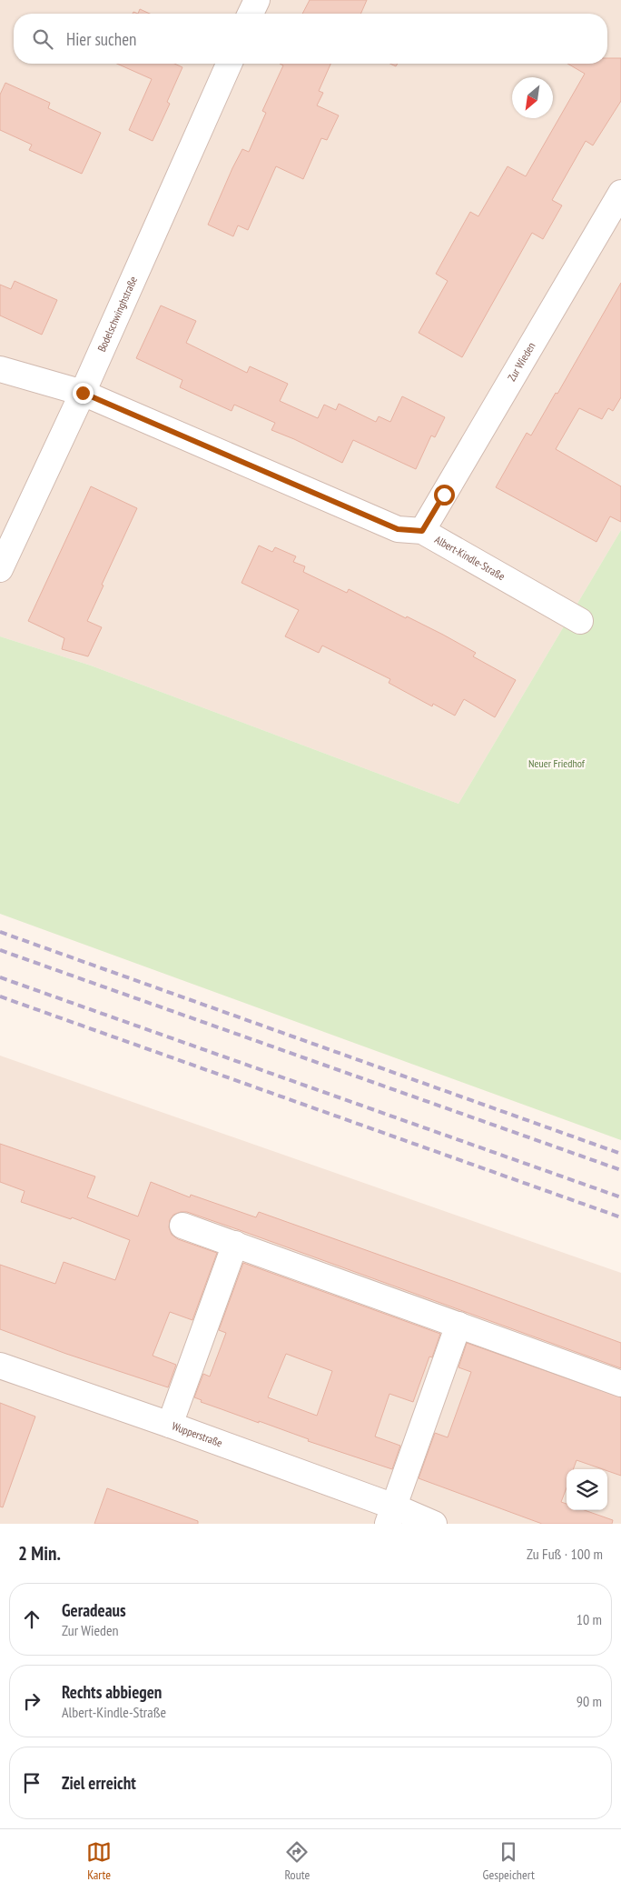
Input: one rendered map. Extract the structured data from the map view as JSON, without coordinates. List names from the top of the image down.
{
  "streets": {
    "street": [
      "Bodelschwinghstraße",
      "Zur Wieden",
      "Albert-Kindle-Straße",
      "Wupperstraße"
    ]
  },
  "crossings": [
    ["Bodelschwinghstraße", "Albert-Kindle-Straße"],
    ["Zur Wieden", "Albert-Kindle-Straße"]
  ],
  "parks": ["Neuer Friedhof"],
  "north": "bottom left",
  "page": {
    "search": "Hier suchen",
    "heading": ["2 Min.", "Zu Fuß · 100 m"],
    "list": [
      ["Geradeaus", "Zur Wieden", "10 m"],
      ["Rechts abbiegen", "Albert-Kindle-Straße", "90 m"],
      "Ziel erreicht"
    ],
    "nav": ["Karte", "Route", "Gespeichert"]
  }
}
